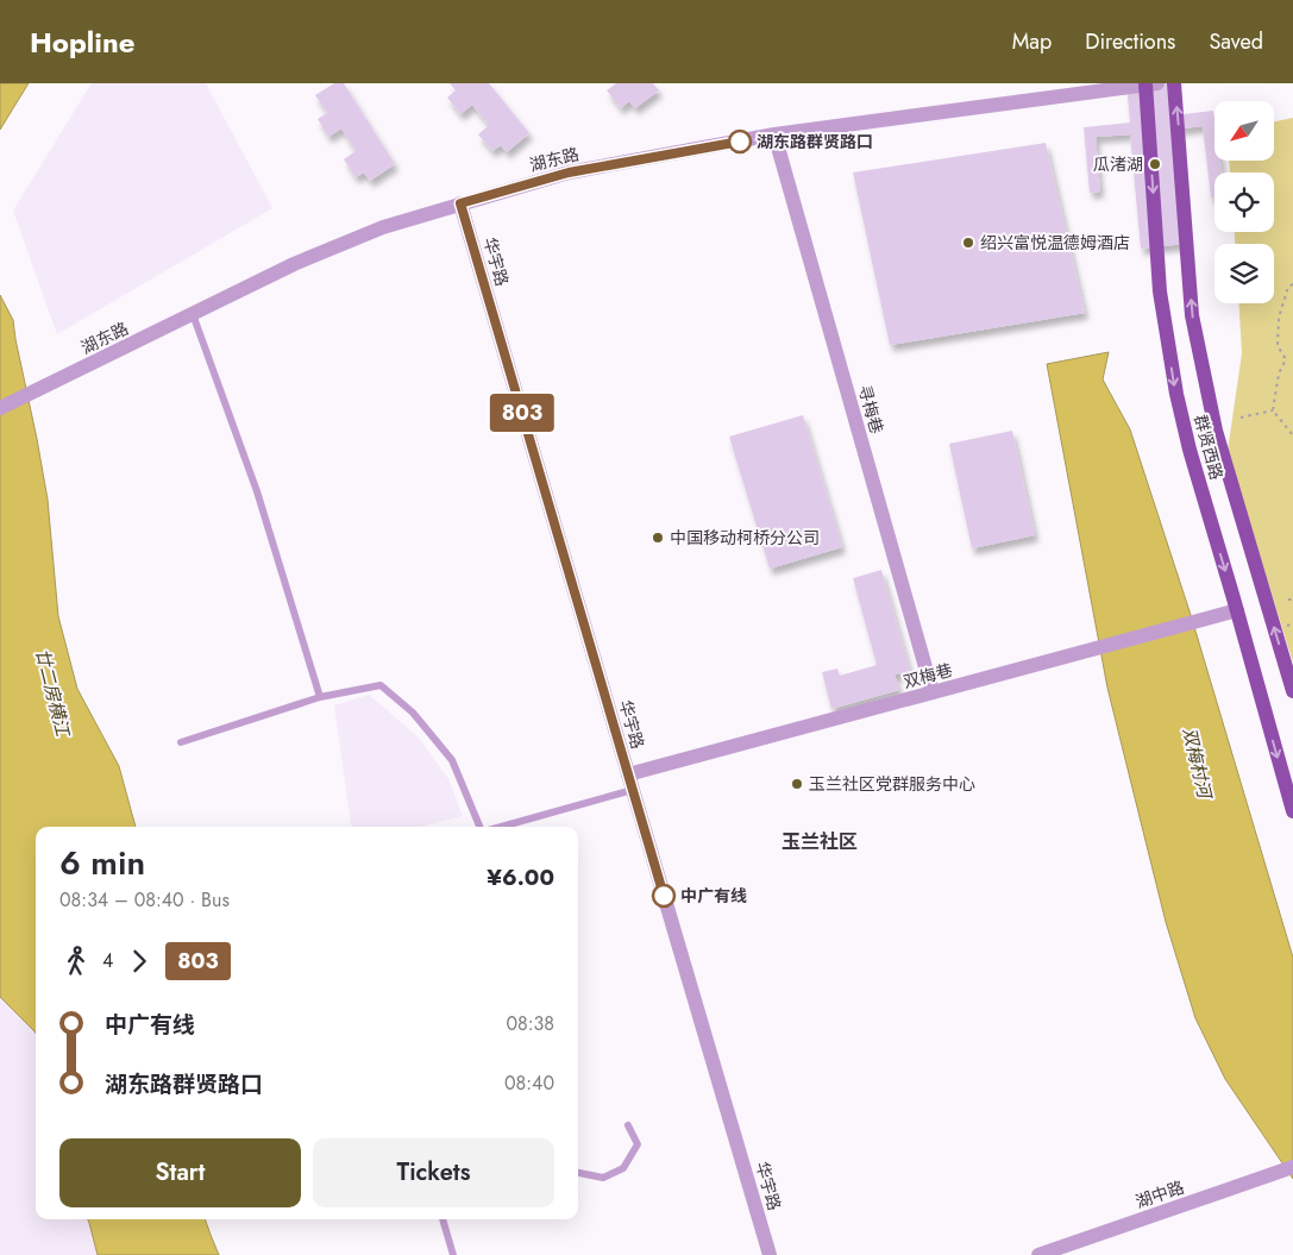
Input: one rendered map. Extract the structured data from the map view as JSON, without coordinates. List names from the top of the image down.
{
  "streets": {
    "main road": ["群贤西路"],
    "street": [
      "湖东路",
      "华宇路",
      "寻梅巷",
      "双梅巷",
      "湖中路"
    ]
  },
  "crossings": [
    ["湖东路", "华宇路"],
    ["湖东路", "寻梅巷"],
    ["湖东路", "群贤西路"],
    ["华宇路", "双梅巷"],
    ["寻梅巷", "双梅巷"],
    ["群贤西路", "双梅巷"]
  ],
  "districts": ["玉兰社区"],
  "water": ["廿二房横江", "双梅村河"],
  "places": [
    "湖东路群贤路口",
    "瓜渚湖",
    "绍兴富悦温德姆酒店",
    "中国移动柯桥分公司",
    "玉兰社区党群服务中心",
    "中广有线"
  ],
  "lines": ["bus line 803"],
  "north": "bottom left",
  "page": {
    "header": "Hopline",
    "nav": ["Map", "Directions", "Saved"],
    "on_map": "803",
    "heading": ["6 min", "08:34 – 08:40 · Bus", "¥6.00"],
    "legs": ["4", "803"],
    "list": [
      {
        "name": "中广有线",
        "value": "08:38"
      },
      {
        "name": "湖东路群贤路口",
        "value": "08:40"
      }
    ],
    "buttons": ["Start", "Tickets"]
  }
}
